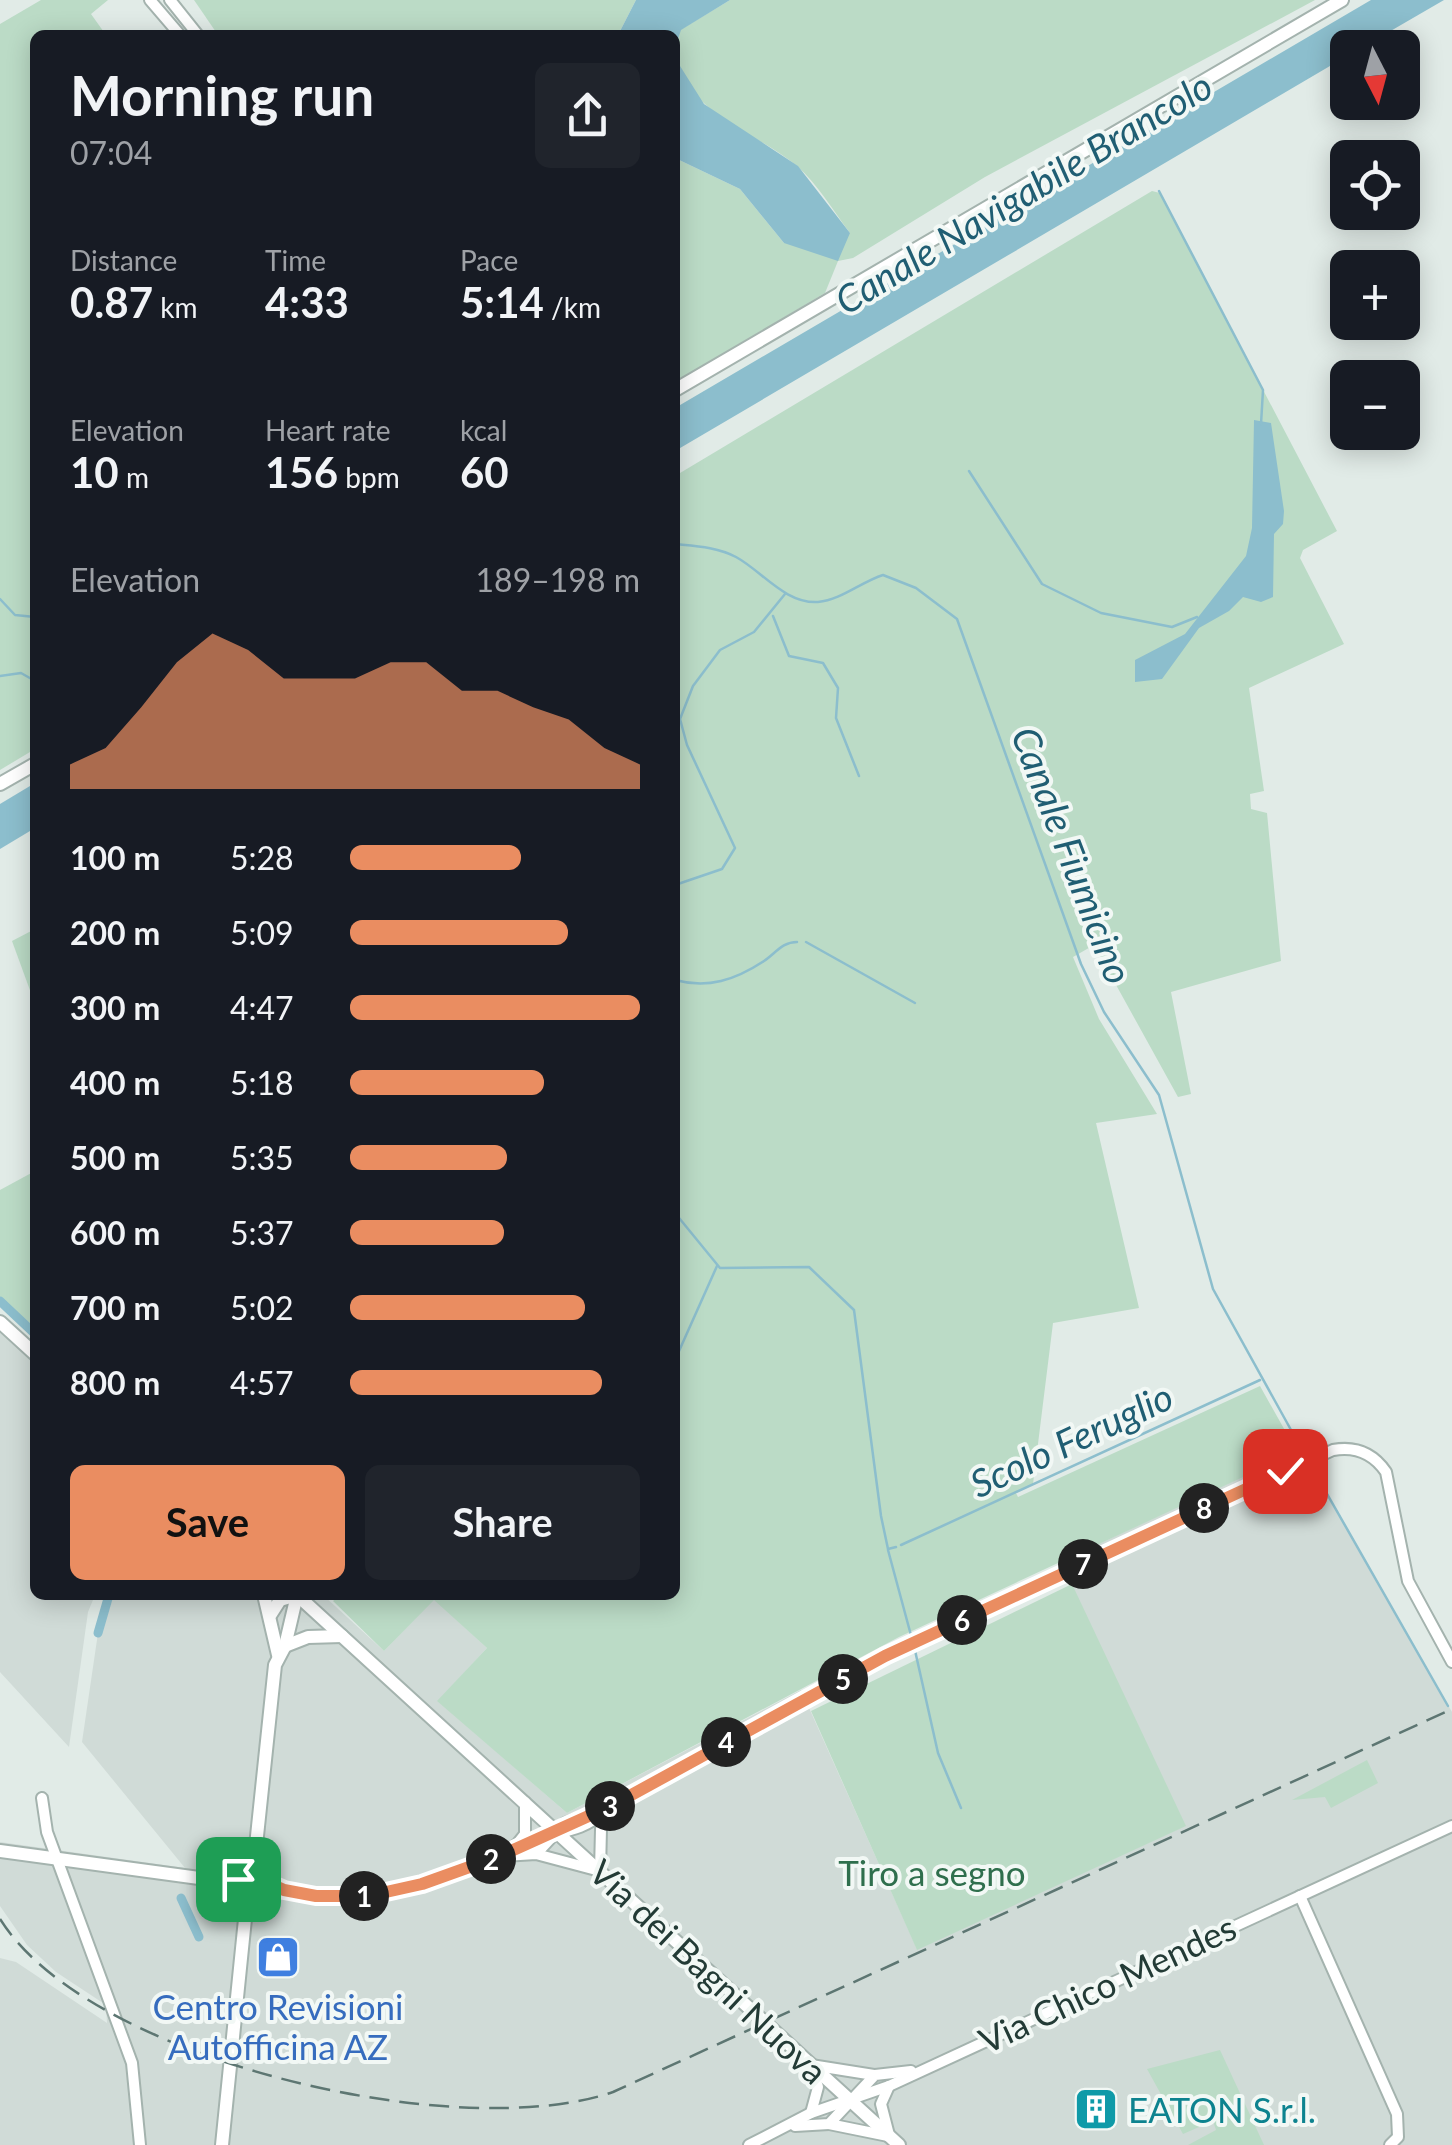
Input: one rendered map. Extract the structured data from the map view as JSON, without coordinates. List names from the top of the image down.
{
  "streets": {
    "street": ["Via dei Bagni Nuova", "Via Chico Mendes"]
  },
  "crossings": [
    ["Via dei Bagni Nuova", "Via Chico Mendes"]
  ],
  "water": ["Canale Navigabile Brancolo", "Canale Fiumicino", "Scolo Feruglio"],
  "parks": ["Tiro a segno"],
  "places": {
    "shop": ["Centro Revisioni Autofficina AZ"],
    "building": ["EATON S.r.l."]
  },
  "north": "bottom",
  "page": {
    "map_buttons": ["+", "−"],
    "heading": ["Morning run", "07:04"],
    "stats": [
      ["Distance", "0.87 km"],
      ["Time", "4:33"],
      ["Pace", "5:14 /km"],
      ["Elevation", "10 m"],
      ["Heart rate", "156 bpm"],
      ["kcal", "60"]
    ],
    "chart": ["Elevation", "189–198 m"],
    "list": [
      {
        "name": "100 m",
        "note": "5:28"
      },
      {
        "name": "200 m",
        "note": "5:09"
      },
      {
        "name": "300 m",
        "note": "4:47"
      },
      {
        "name": "400 m",
        "note": "5:18"
      },
      {
        "name": "500 m",
        "note": "5:35"
      },
      {
        "name": "600 m",
        "note": "5:37"
      },
      {
        "name": "700 m",
        "note": "5:02"
      },
      {
        "name": "800 m",
        "note": "4:57"
      }
    ],
    "buttons": ["Save", "Share"],
    "pins": [
      "8",
      "7",
      "6",
      "5",
      "4",
      "3",
      "2",
      "1"
    ]
  }
}
